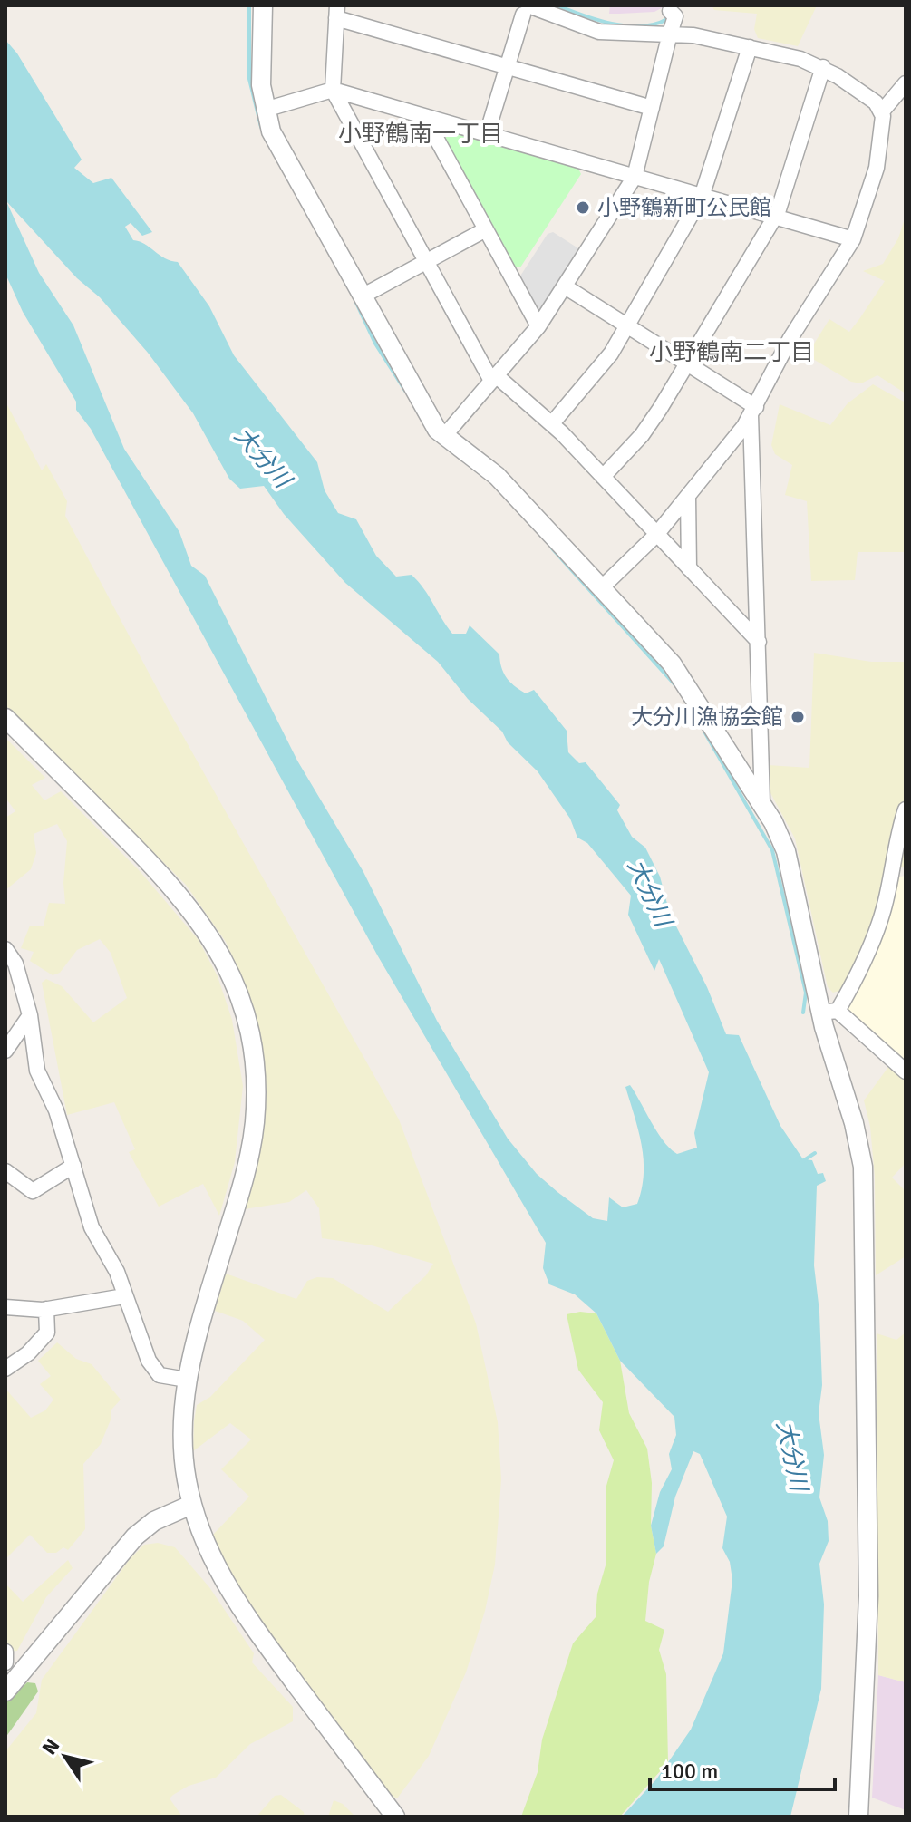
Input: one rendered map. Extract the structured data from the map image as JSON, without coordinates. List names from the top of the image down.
{
  "districts": ["小野鶴南一丁目", "小野鶴南二丁目"],
  "water": ["大分川"],
  "places": ["小野鶴新町公民館", "大分川漁協会館"],
  "scale_bar": "100 m",
  "north": "top left"
}
